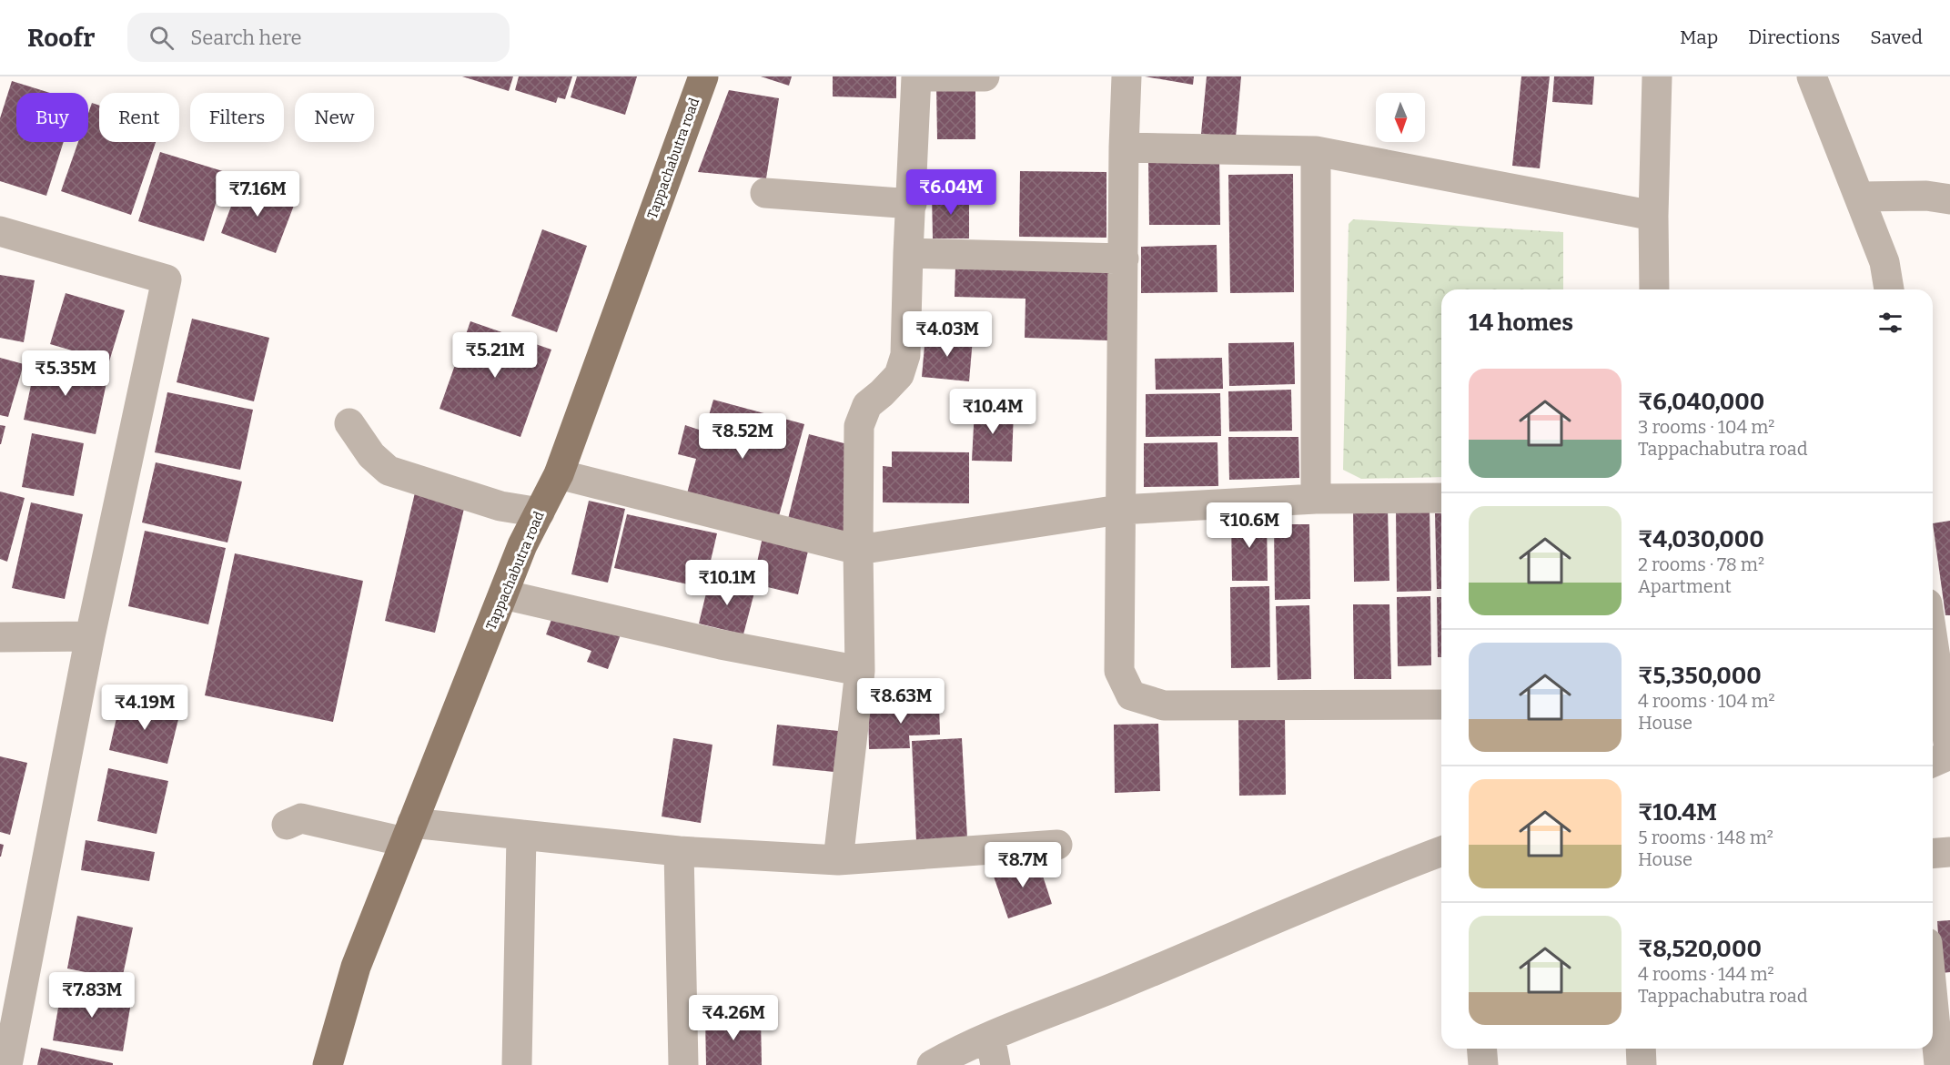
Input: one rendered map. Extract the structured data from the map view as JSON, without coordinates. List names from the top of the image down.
{
  "streets": {
    "main road": ["Tappachabutra road"]
  },
  "north": "bottom",
  "page": {
    "header": "Roofr",
    "search": "Search here",
    "nav": ["Map", "Directions", "Saved"],
    "chip": [
      "Buy",
      "Rent",
      "Filters",
      "New"
    ],
    "price": [
      "₹6.04M",
      "₹7.16M",
      "₹4.03M",
      "₹5.21M",
      "₹5.35M",
      "₹10.4M",
      "₹8.52M",
      "₹10.6M",
      "₹10.1M",
      "₹8.63M",
      "₹4.19M",
      "₹8.7M",
      "₹7.83M",
      "₹4.26M"
    ],
    "heading": "14 homes",
    "list": [
      {
        "name": "₹6,040,000",
        "note": "3 rooms · 104 m² · Tappachabutra road"
      },
      {
        "name": "₹4,030,000",
        "note": "2 rooms · 78 m² · Apartment"
      },
      {
        "name": "₹5,350,000",
        "note": "4 rooms · 104 m² · House"
      },
      {
        "name": "₹10.4M",
        "note": "5 rooms · 148 m² · House"
      },
      {
        "name": "₹8,520,000",
        "note": "4 rooms · 144 m² · Tappachabutra road"
      }
    ]
  }
}
